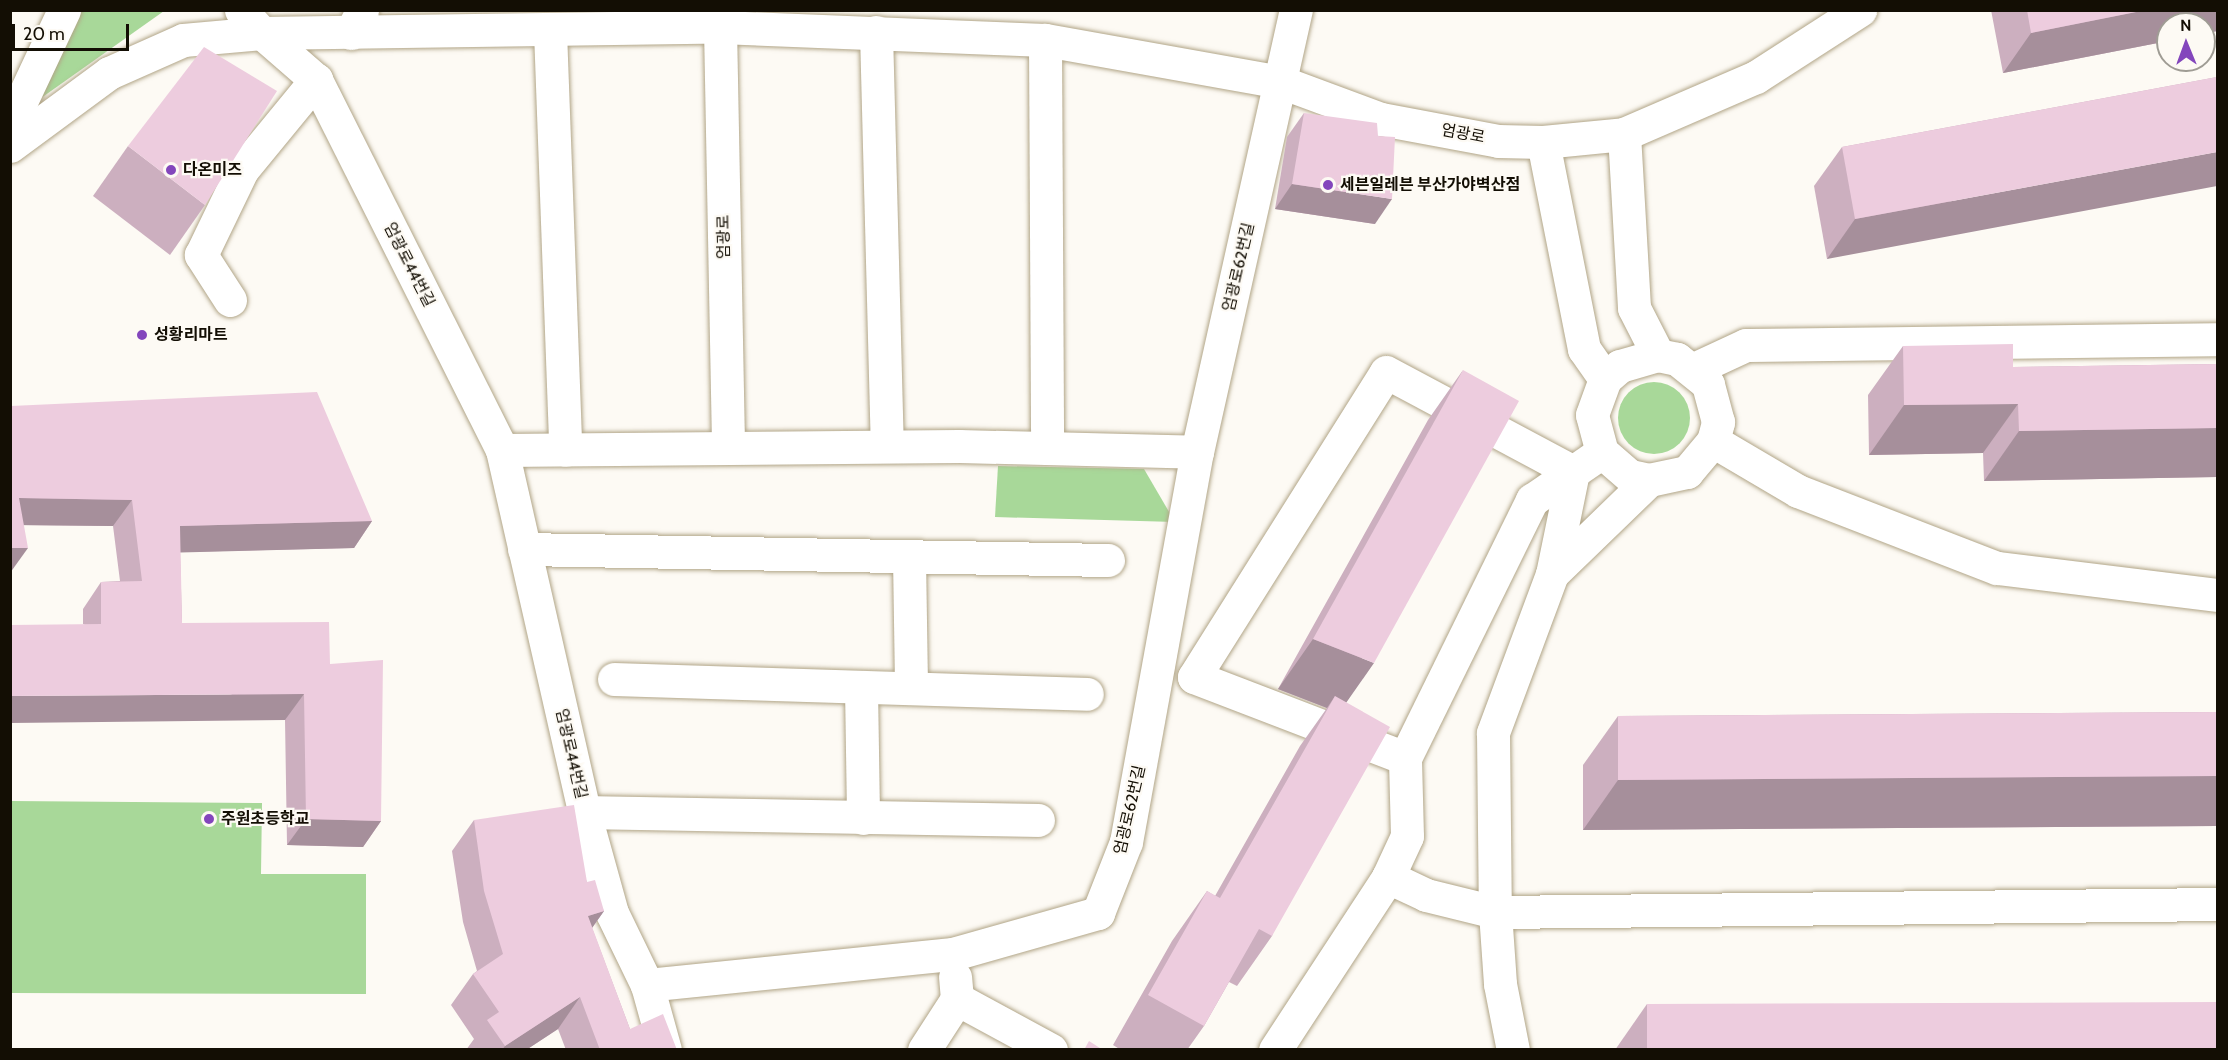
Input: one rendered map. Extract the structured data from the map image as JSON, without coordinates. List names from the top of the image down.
{
  "streets": {
    "street": ["엄광로", "엄광로44번길", "엄광로62번길"]
  },
  "crossings": [
    ["엄광로", "엄광로44번길"],
    ["엄광로", "엄광로62번길"]
  ],
  "places": [
    "다온미즈",
    "세븐일레븐 부산가야벽산점",
    "성황리마트",
    "주원초등학교"
  ],
  "scale_bar": "20 m",
  "north": "top"
}
